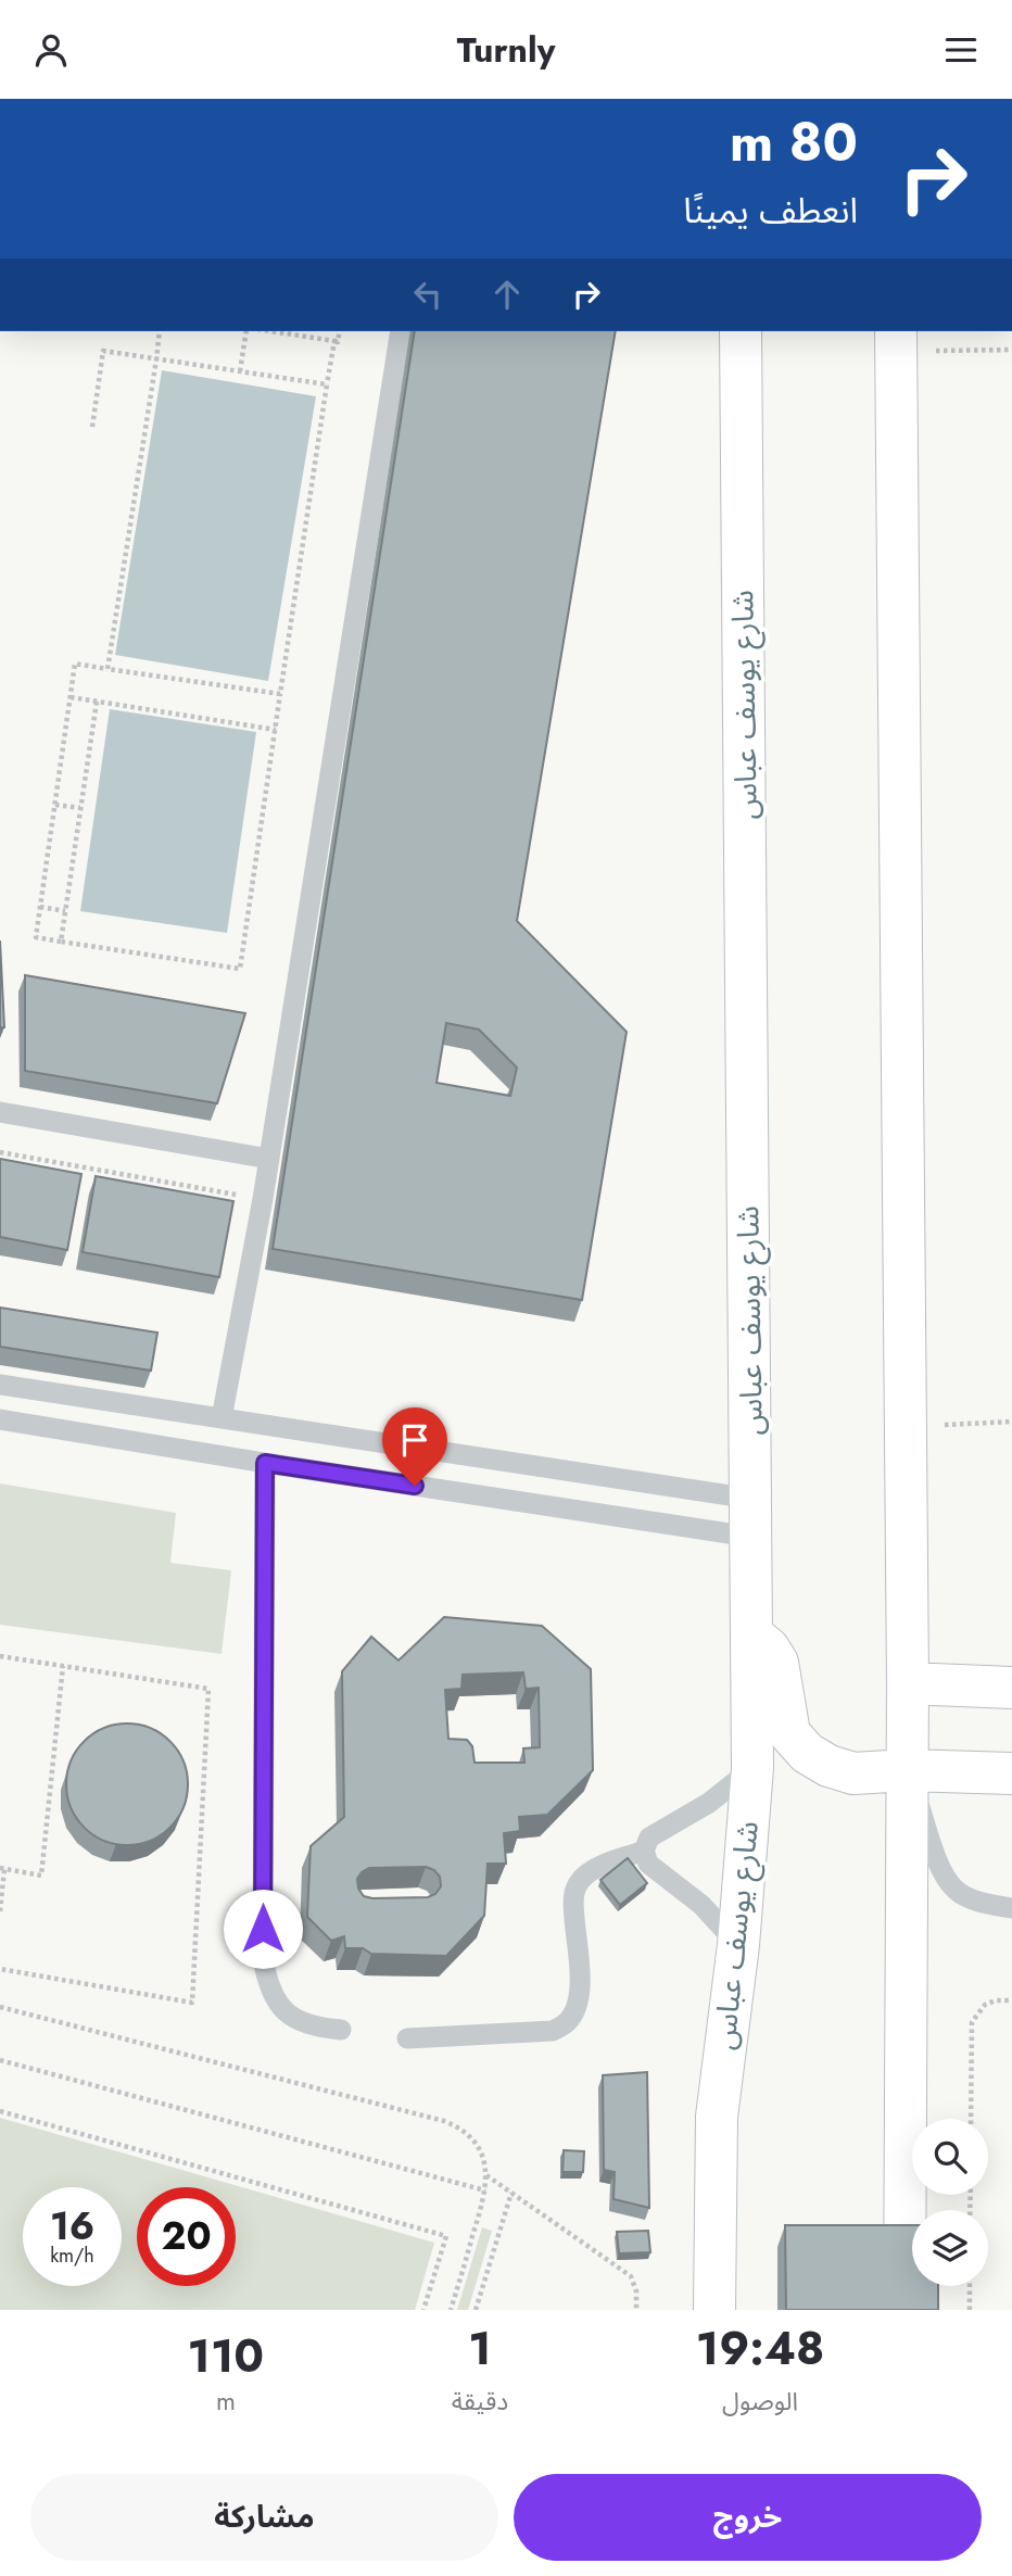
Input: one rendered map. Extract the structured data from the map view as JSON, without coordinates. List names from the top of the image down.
{
  "streets": {
    "main road": ["شارع يوسف عباس"]
  },
  "page": {
    "header": "Turnly",
    "turn": ["80 m", "انعطف يمينًا"],
    "speed": "16 km/h",
    "limit": "20",
    "eta": [
      "19:48",
      "الوصول",
      "1",
      "دقيقة",
      "110",
      "m"
    ],
    "buttons": ["خروج", "مشاركة"]
  }
}
